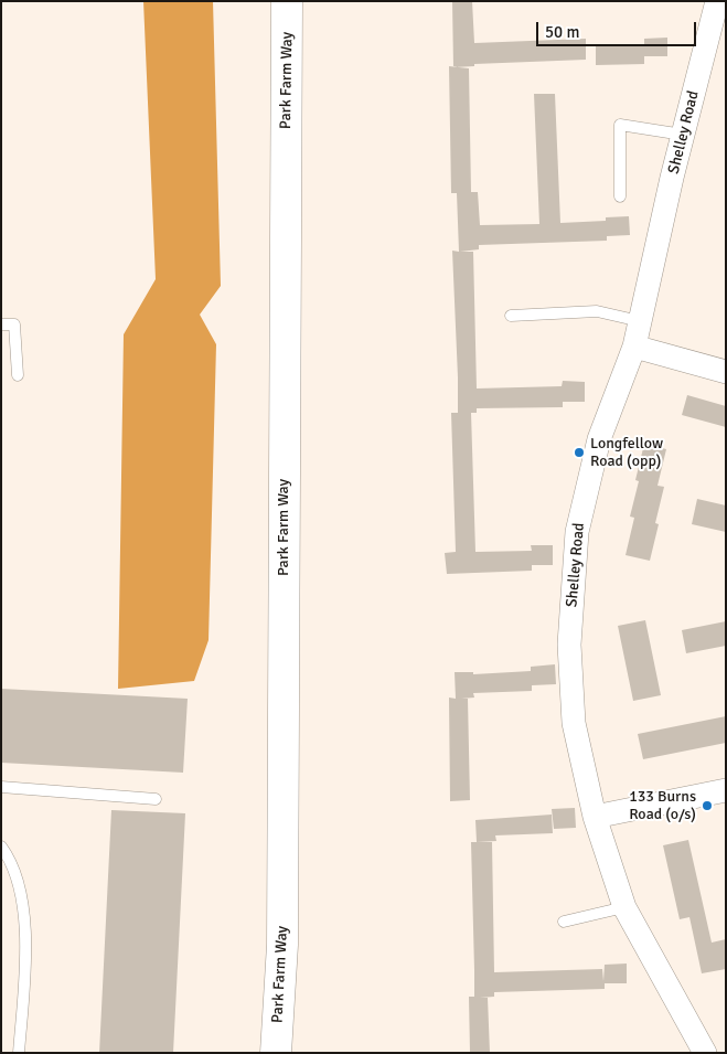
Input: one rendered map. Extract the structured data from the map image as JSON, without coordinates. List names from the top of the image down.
{
  "streets": {
    "highway": ["Park Farm Way"],
    "street": ["Shelley Road"]
  },
  "places": ["Longfellow Road (opp)", "133 Burns Road (o/s)"],
  "scale_bar": "50 m"
}
